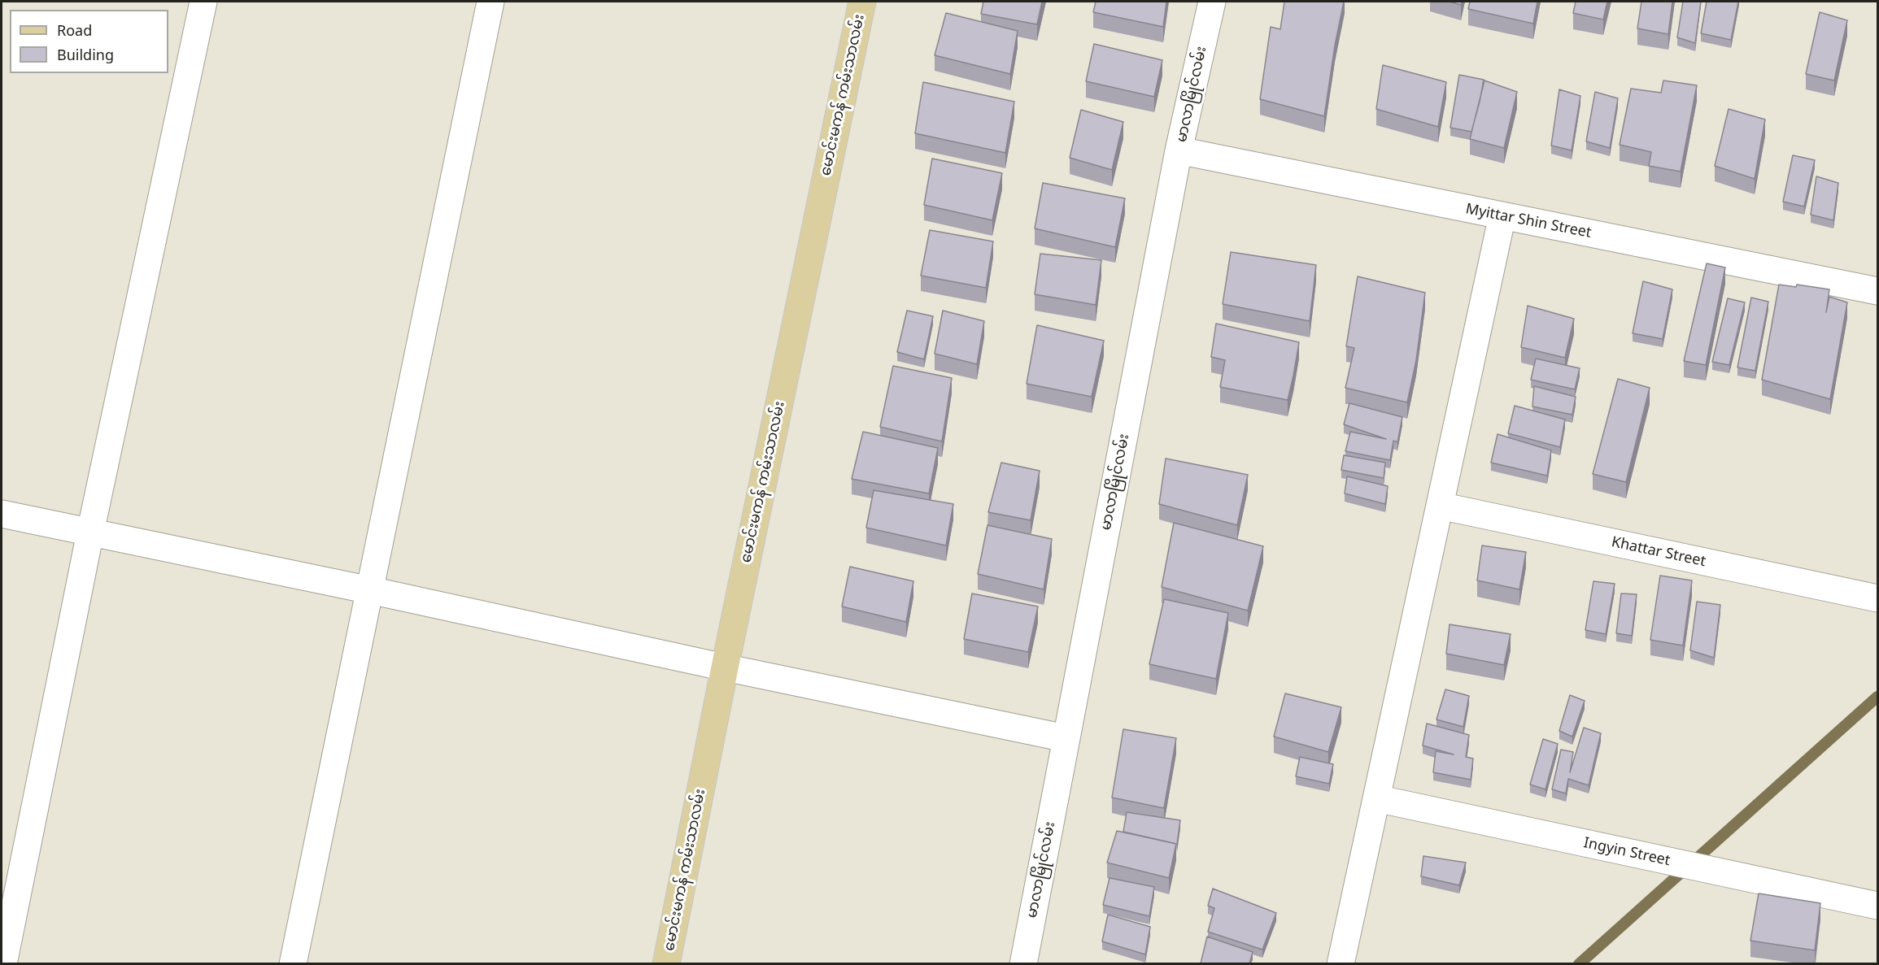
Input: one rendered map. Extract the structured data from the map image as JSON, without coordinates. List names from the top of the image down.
{
  "streets": {
    "main road": ["မောင်းမကန် ကမ်းသာလမ်း"],
    "street": [
      "မာလာမြိုင်လမ်း",
      "Myittar Shin Street",
      "Khattar Street",
      "Ingyin Street"
    ]
  },
  "crossings": [
    ["မာလာမြိုင်လမ်း", "Myittar Shin Street"]
  ],
  "legend": ["Road", "Building"]
}
